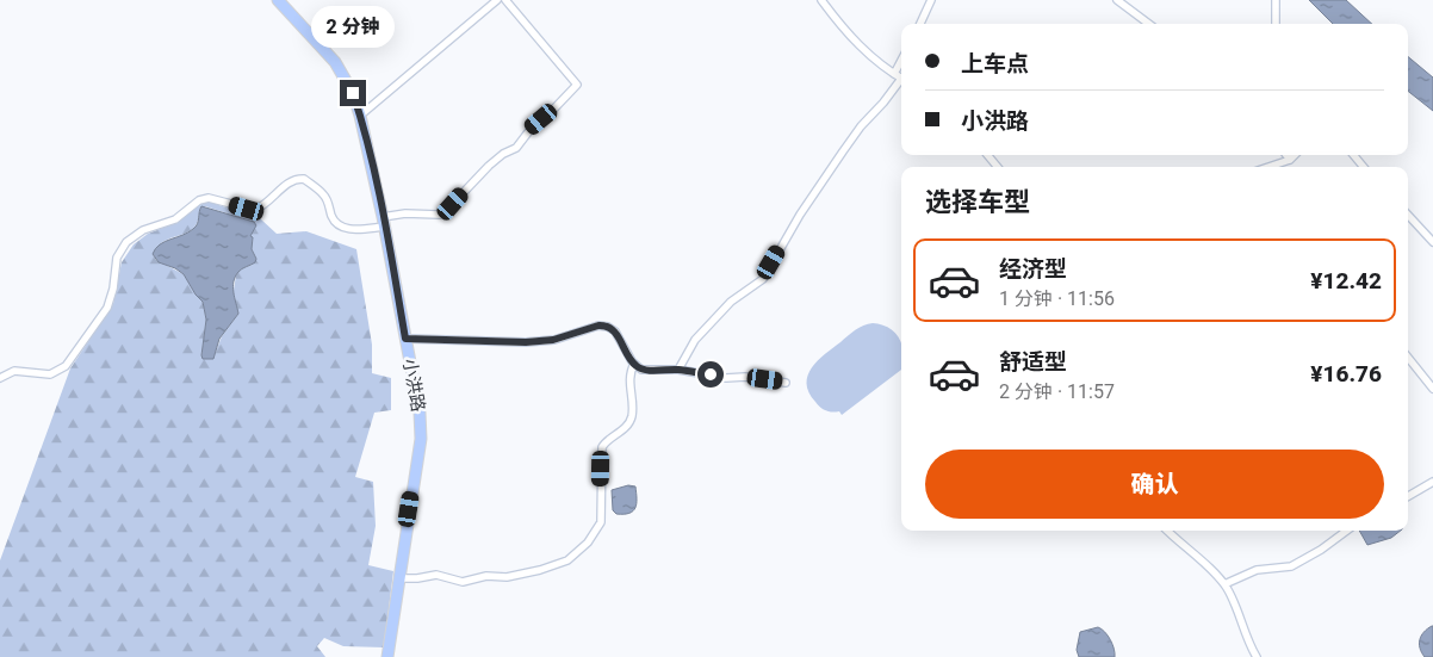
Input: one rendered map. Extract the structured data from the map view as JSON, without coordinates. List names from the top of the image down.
{
  "streets": {
    "main road": ["小洪路"]
  },
  "page": {
    "bubble": "2 分钟",
    "banner": ["上车点", "小洪路"],
    "heading": "选择车型",
    "list": [
      {
        "name": "经济型",
        "note": "1 分钟 · 11:56",
        "value": "¥12.42"
      },
      {
        "name": "舒适型",
        "note": "2 分钟 · 11:57",
        "value": "¥16.76"
      }
    ],
    "buttons": "确认"
  }
}
